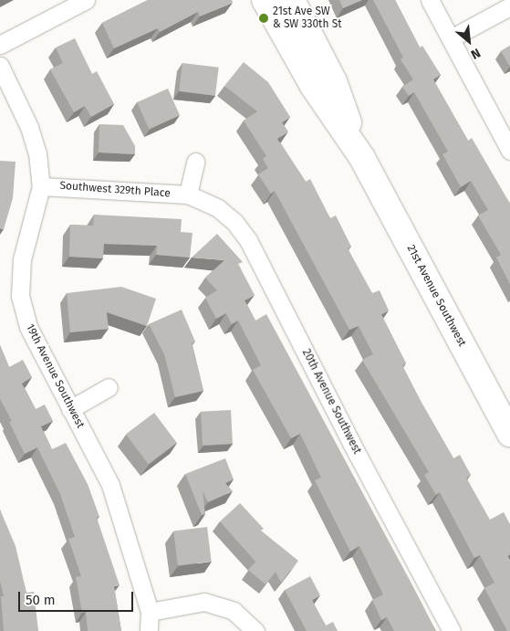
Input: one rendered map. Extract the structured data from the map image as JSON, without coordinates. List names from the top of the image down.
{
  "streets": {
    "main road": ["21st Avenue Southwest"],
    "street": ["Southwest 329th Place", "19th Avenue Southwest", "20th Avenue Southwest"]
  },
  "crossings": [
    ["Southwest 329th Place", "19th Avenue Southwest"],
    ["Southwest 329th Place", "20th Avenue Southwest"]
  ],
  "places": ["21st Ave SW & SW 330th St"],
  "scale_bar": "50 m",
  "north": "bottom right"
}
